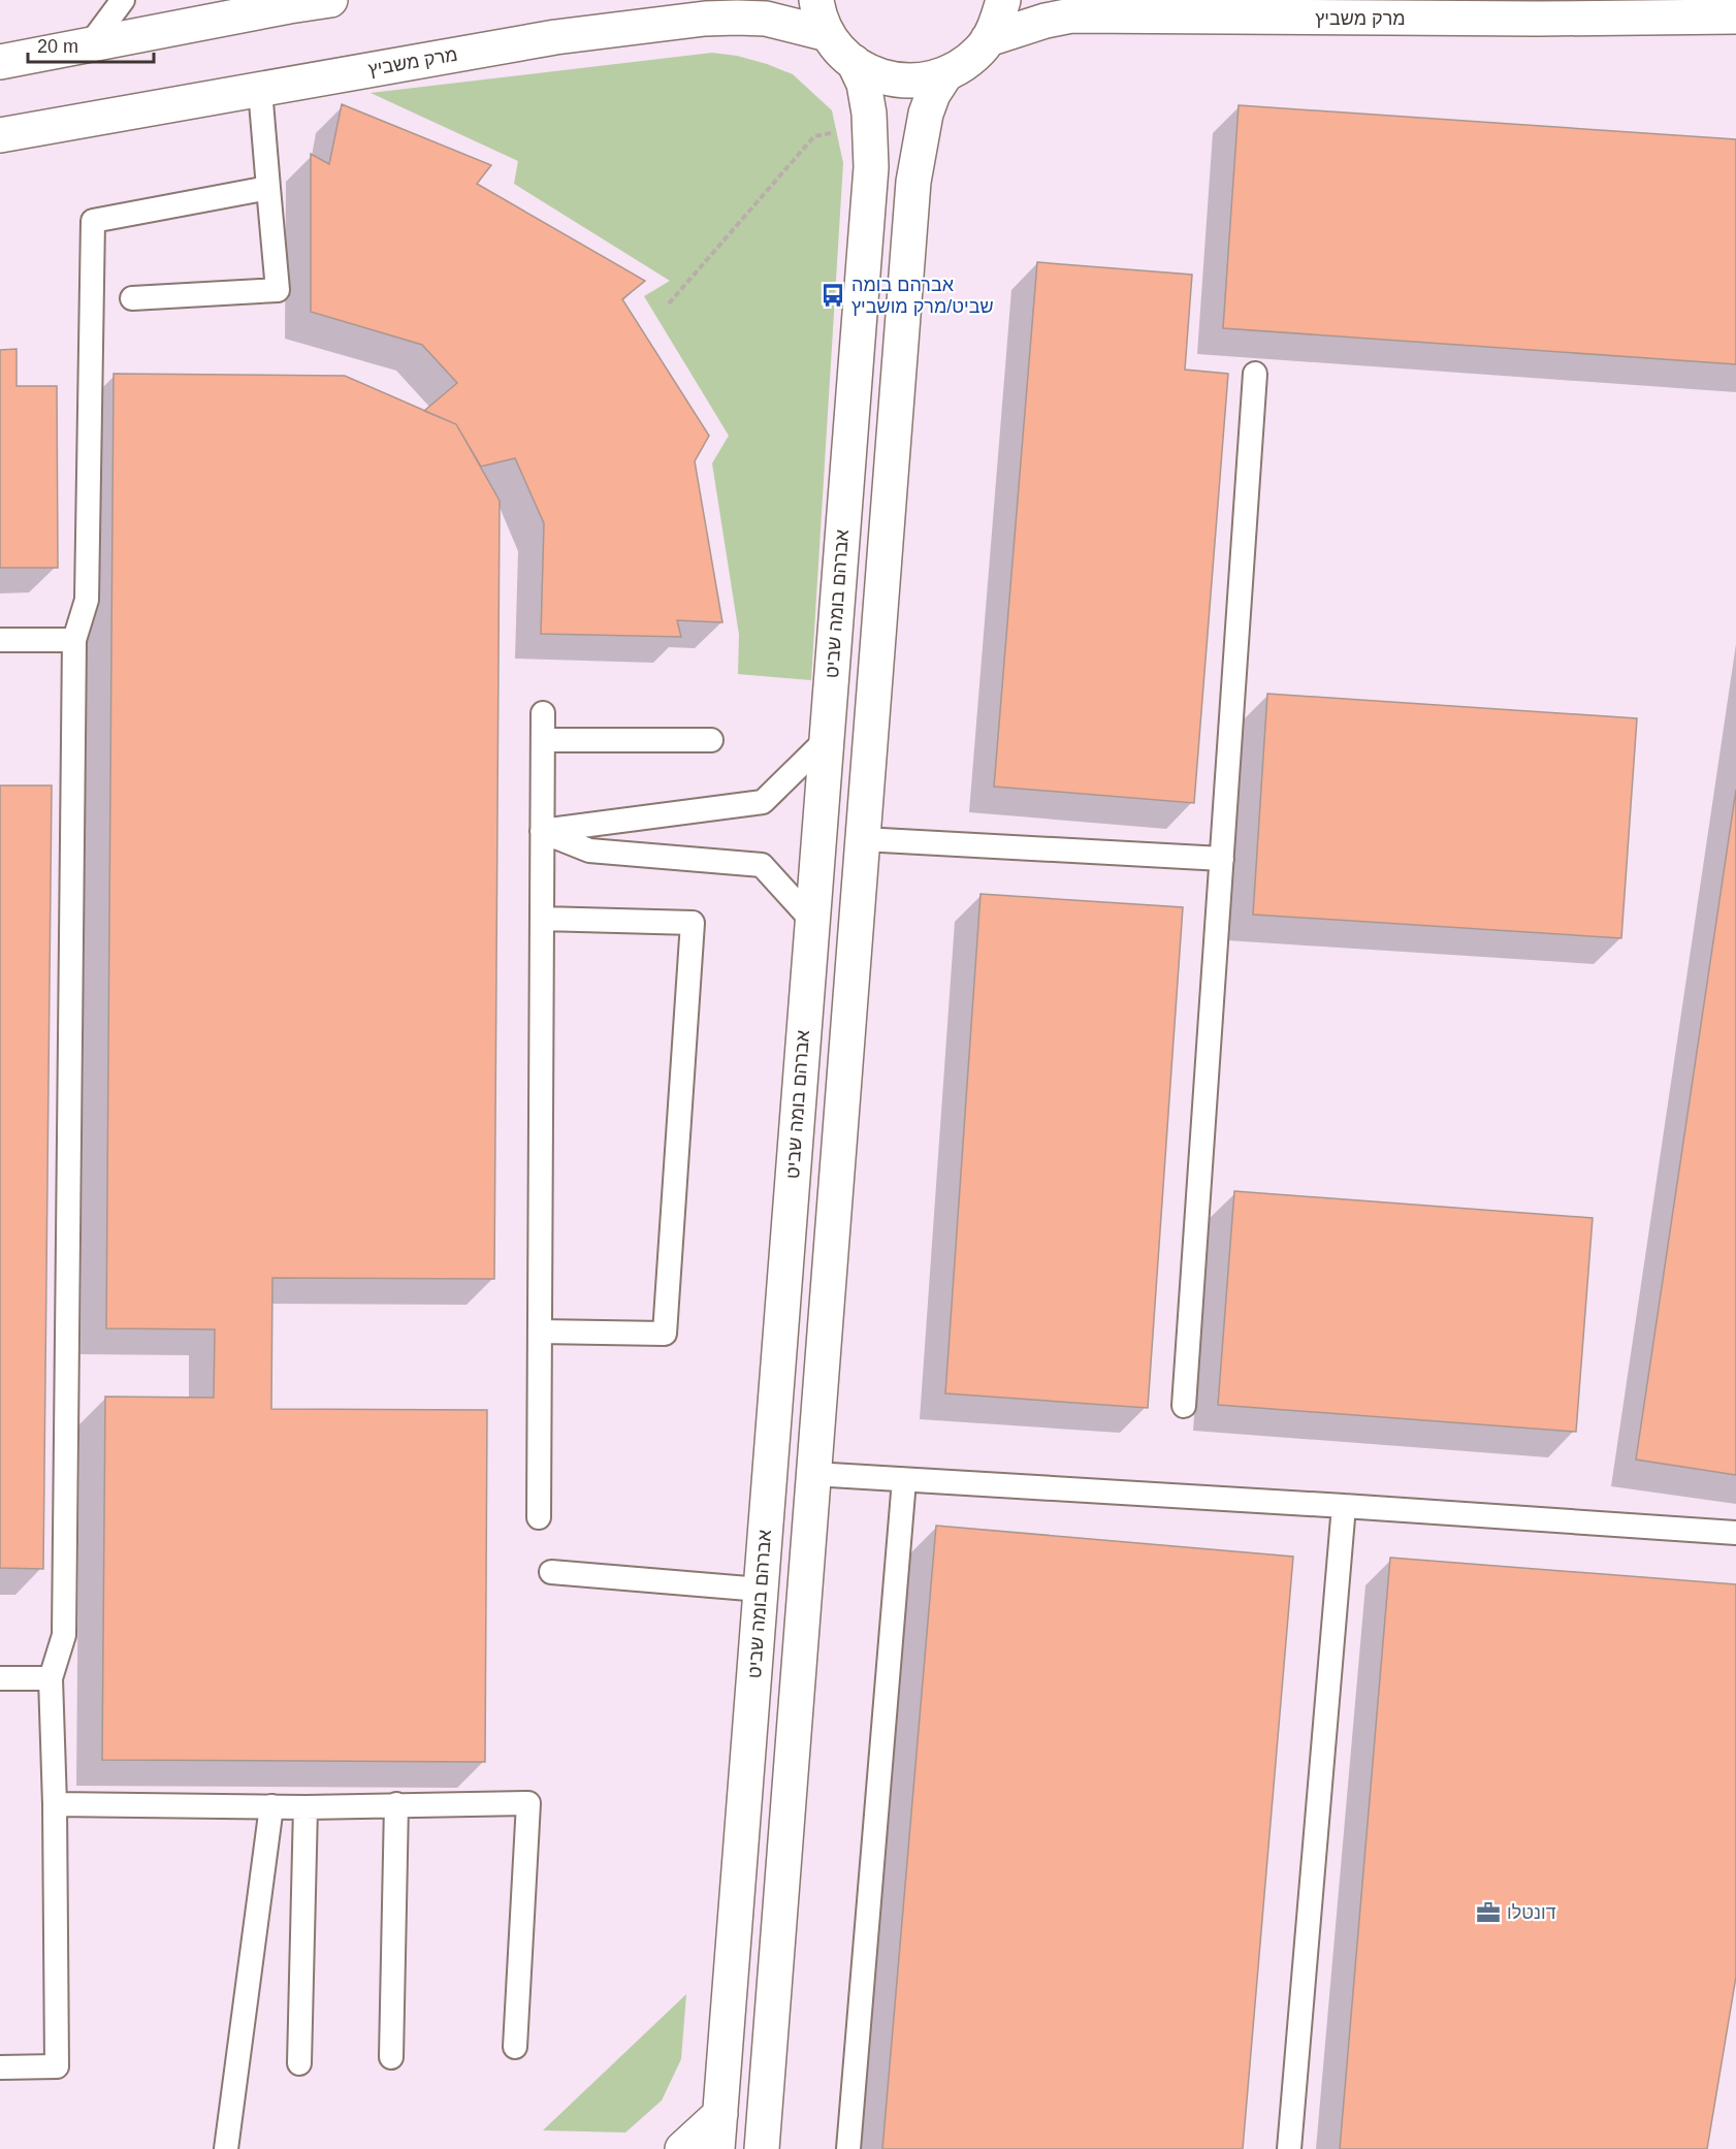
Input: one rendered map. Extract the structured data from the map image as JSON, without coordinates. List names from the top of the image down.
{
  "streets": {
    "street": ["מרק משביץ", "אברהם בומה שביט"]
  },
  "crossings": [
    ["מרק משביץ", "אברהם בומה שביט"]
  ],
  "places": {
    "bus stop": ["אברהם בומה שביט/מרק מושביץ"],
    "office": ["דונטלו"]
  },
  "scale_bar": "20 m"
}
